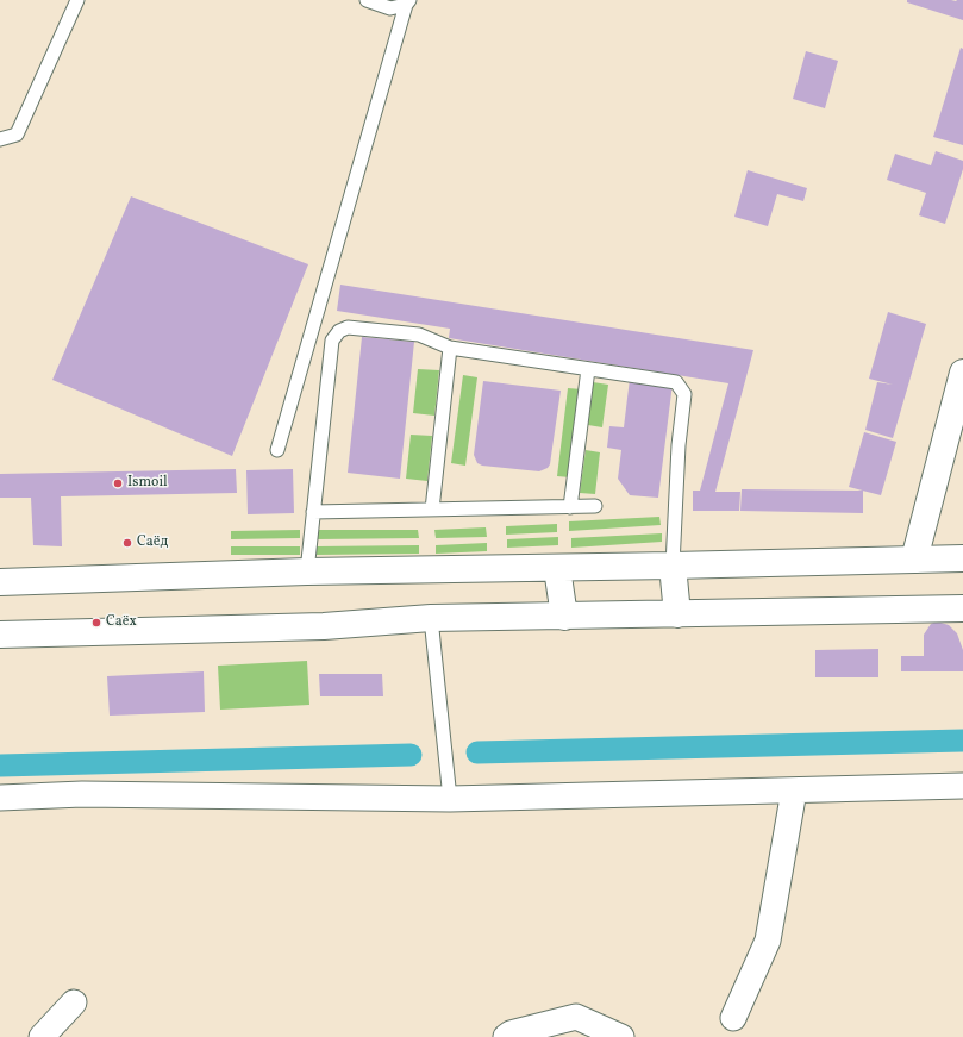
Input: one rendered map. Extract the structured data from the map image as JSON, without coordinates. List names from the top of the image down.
{
  "places": ["Ismoil", "Саёд", "Саёх"]
}
